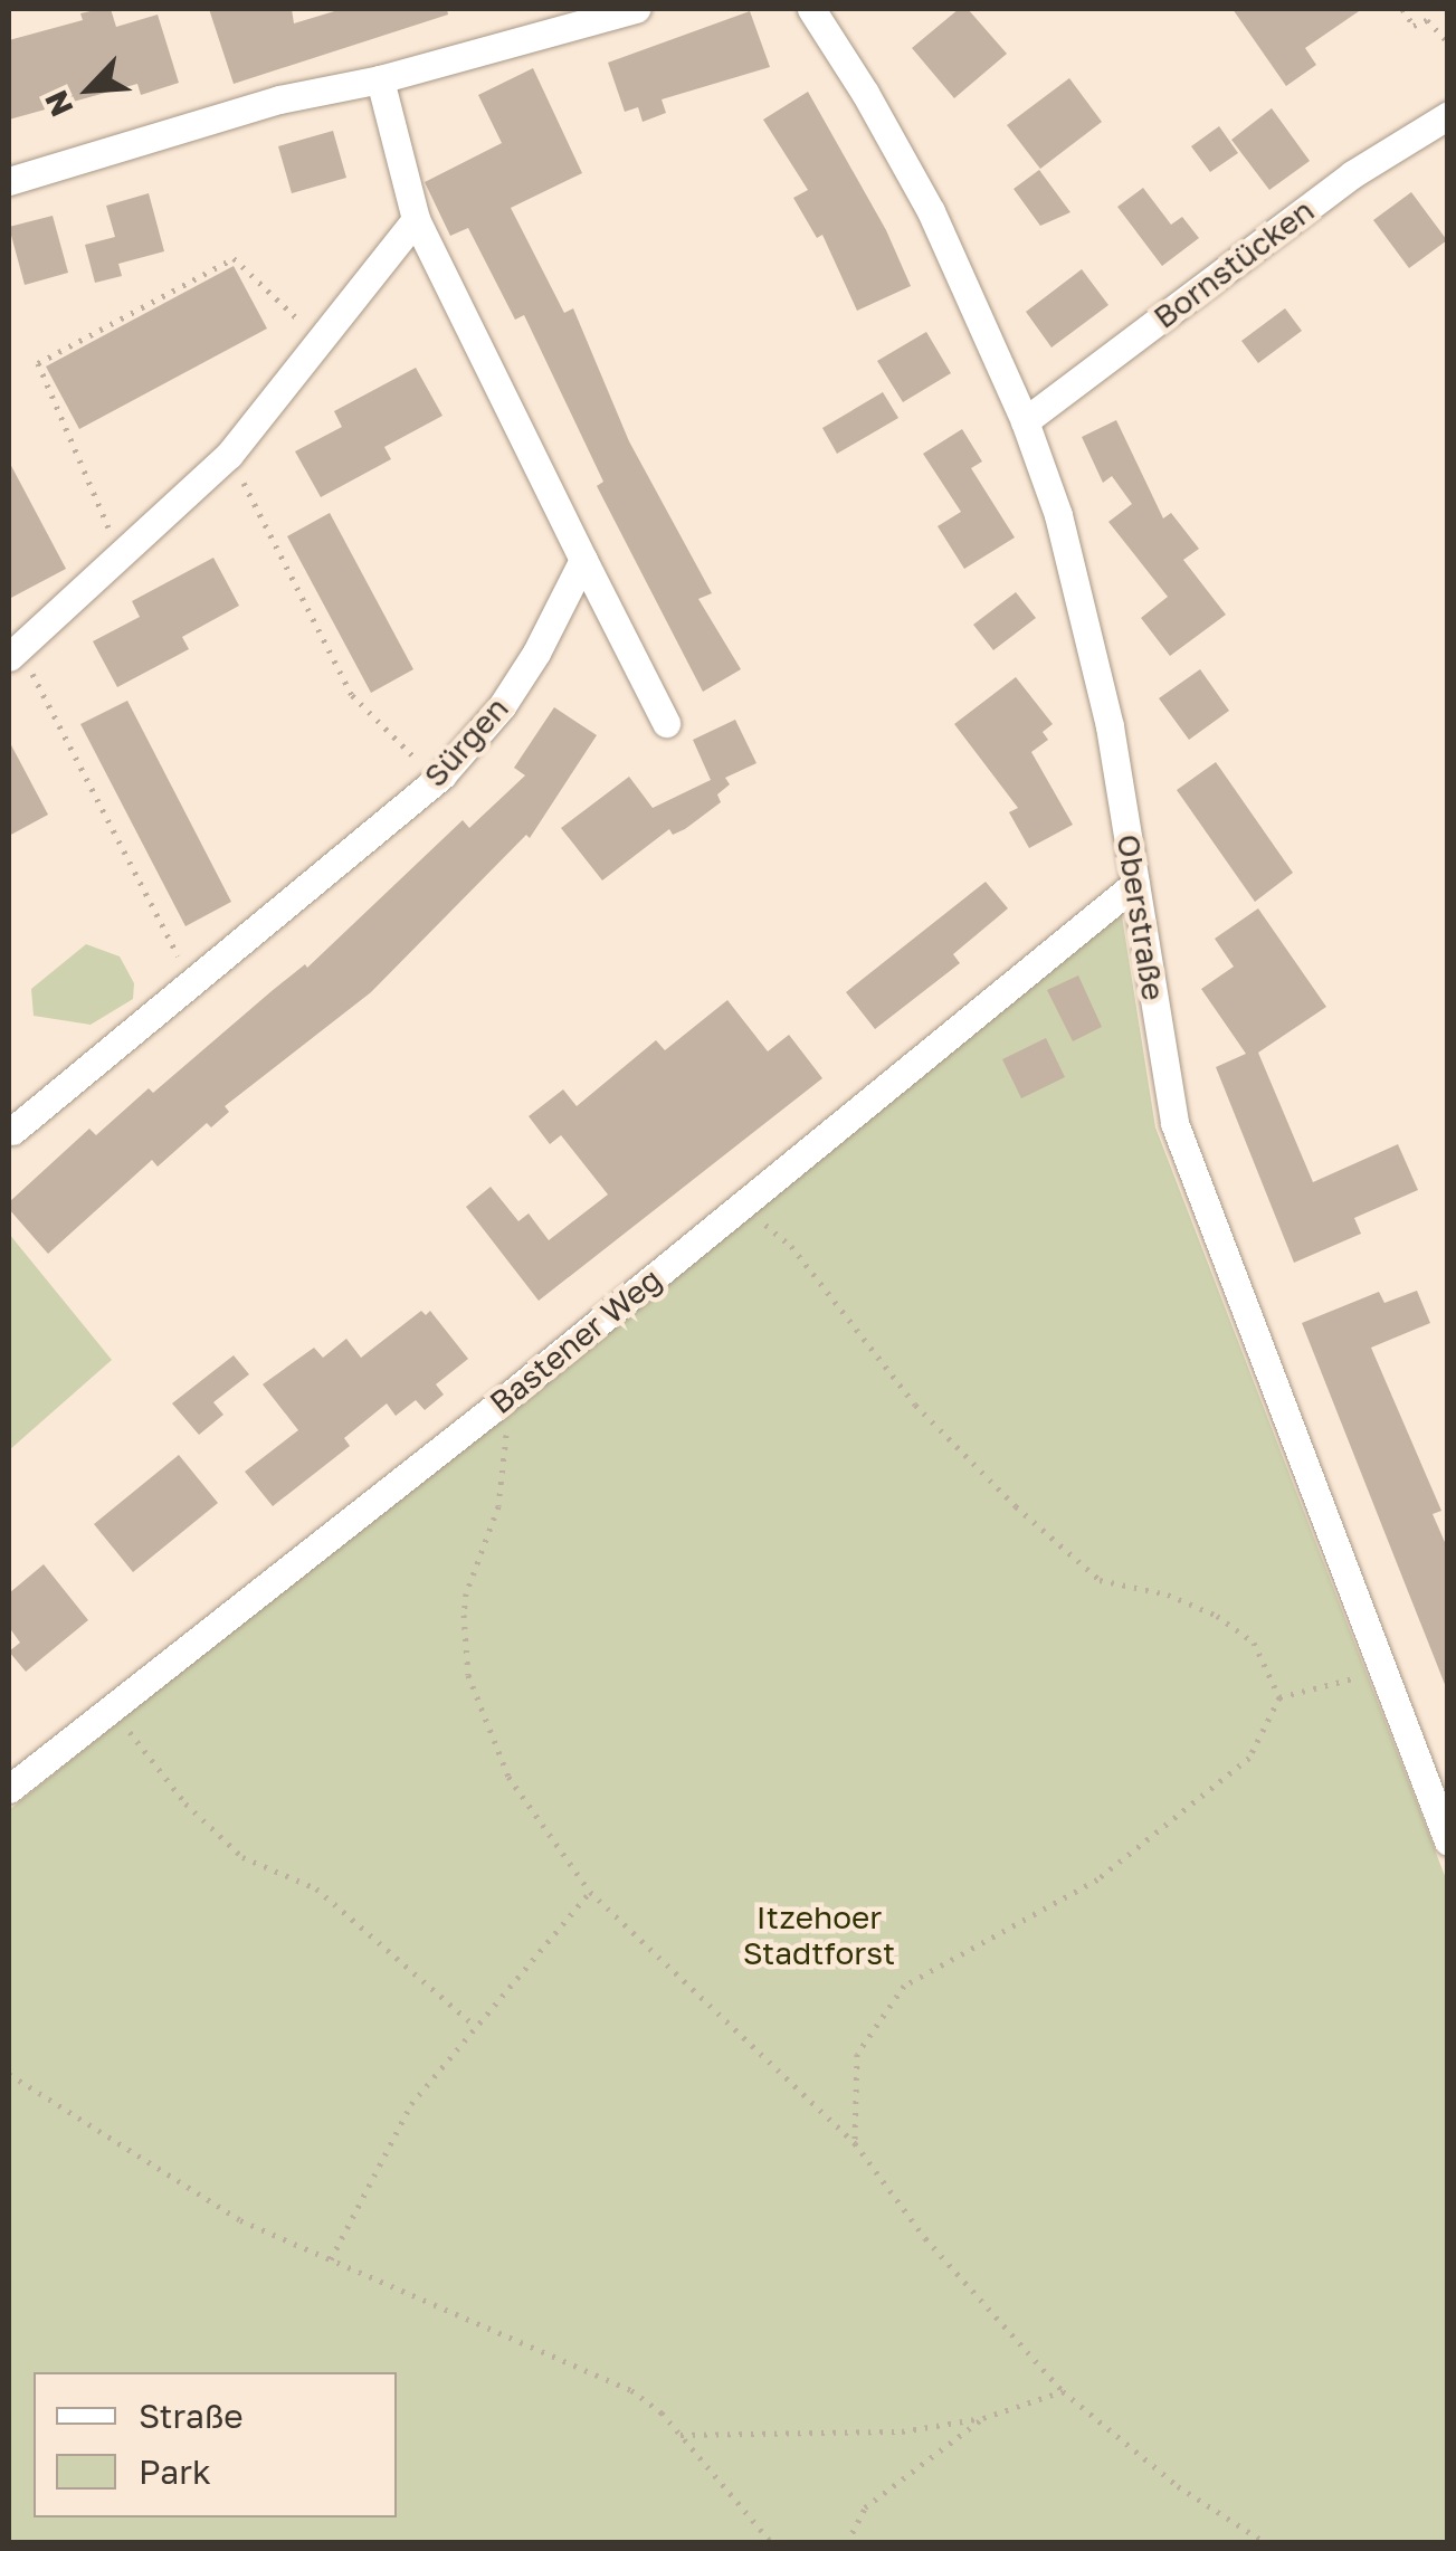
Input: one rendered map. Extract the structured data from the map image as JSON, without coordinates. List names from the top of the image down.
{
  "streets": {
    "street": [
      "Bornstücken",
      "Sürgen",
      "Oberstraße",
      "Bastener Weg"
    ]
  },
  "crossings": [
    ["Bornstücken", "Oberstraße"],
    ["Oberstraße", "Bastener Weg"]
  ],
  "parks": ["Itzehoer Stadtforst"],
  "legend": ["Straße", "Park"],
  "north": "bottom left"
}
